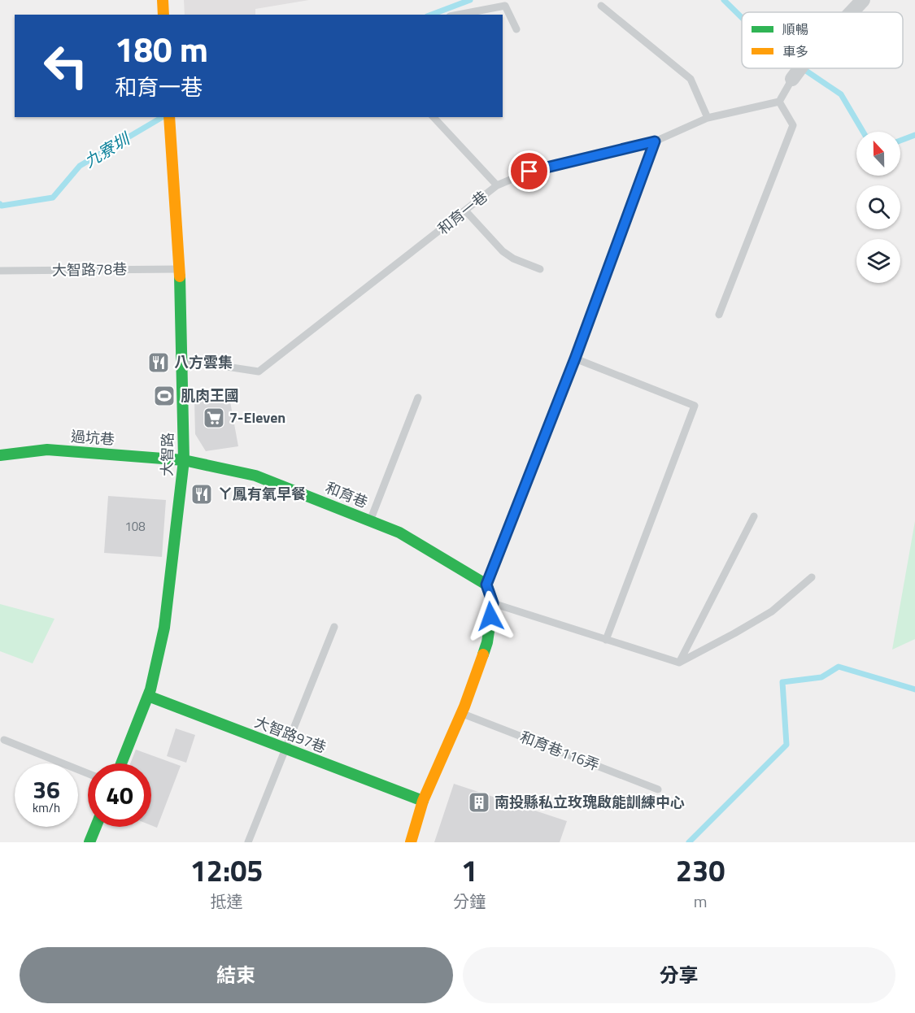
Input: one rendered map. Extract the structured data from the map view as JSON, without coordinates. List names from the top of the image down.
{
  "streets": {
    "street": [
      "過坑巷",
      "大智路",
      "和育巷",
      "大智路97巷"
    ],
    "lane": ["和育一巷", "大智路78巷", "和育巷116弄"]
  },
  "crossings": [
    ["和育一巷", "大智路"],
    ["大智路78巷", "大智路"],
    ["過坑巷", "大智路"],
    ["過坑巷", "和育巷"],
    ["大智路", "和育巷"],
    ["大智路", "大智路97巷"]
  ],
  "water": ["九寮圳"],
  "places": {
    "restaurant": ["八方雲集", "ㄚ鳳有氧早餐"],
    "sports": ["肌肉王國"],
    "supermarket": ["7-Eleven"],
    "building": ["南投縣私立玫瑰啟能訓練中心"]
  },
  "house_numbers": ["108"],
  "legend": ["順暢", "車多"],
  "north": "top",
  "page": {
    "turn": ["180 m", "和育一巷"],
    "speed": "36 km/h",
    "limit": "40",
    "eta": [
      "12:05",
      "抵達",
      "1",
      "分鐘",
      "230",
      "m"
    ],
    "buttons": ["結束", "分享"]
  }
}
